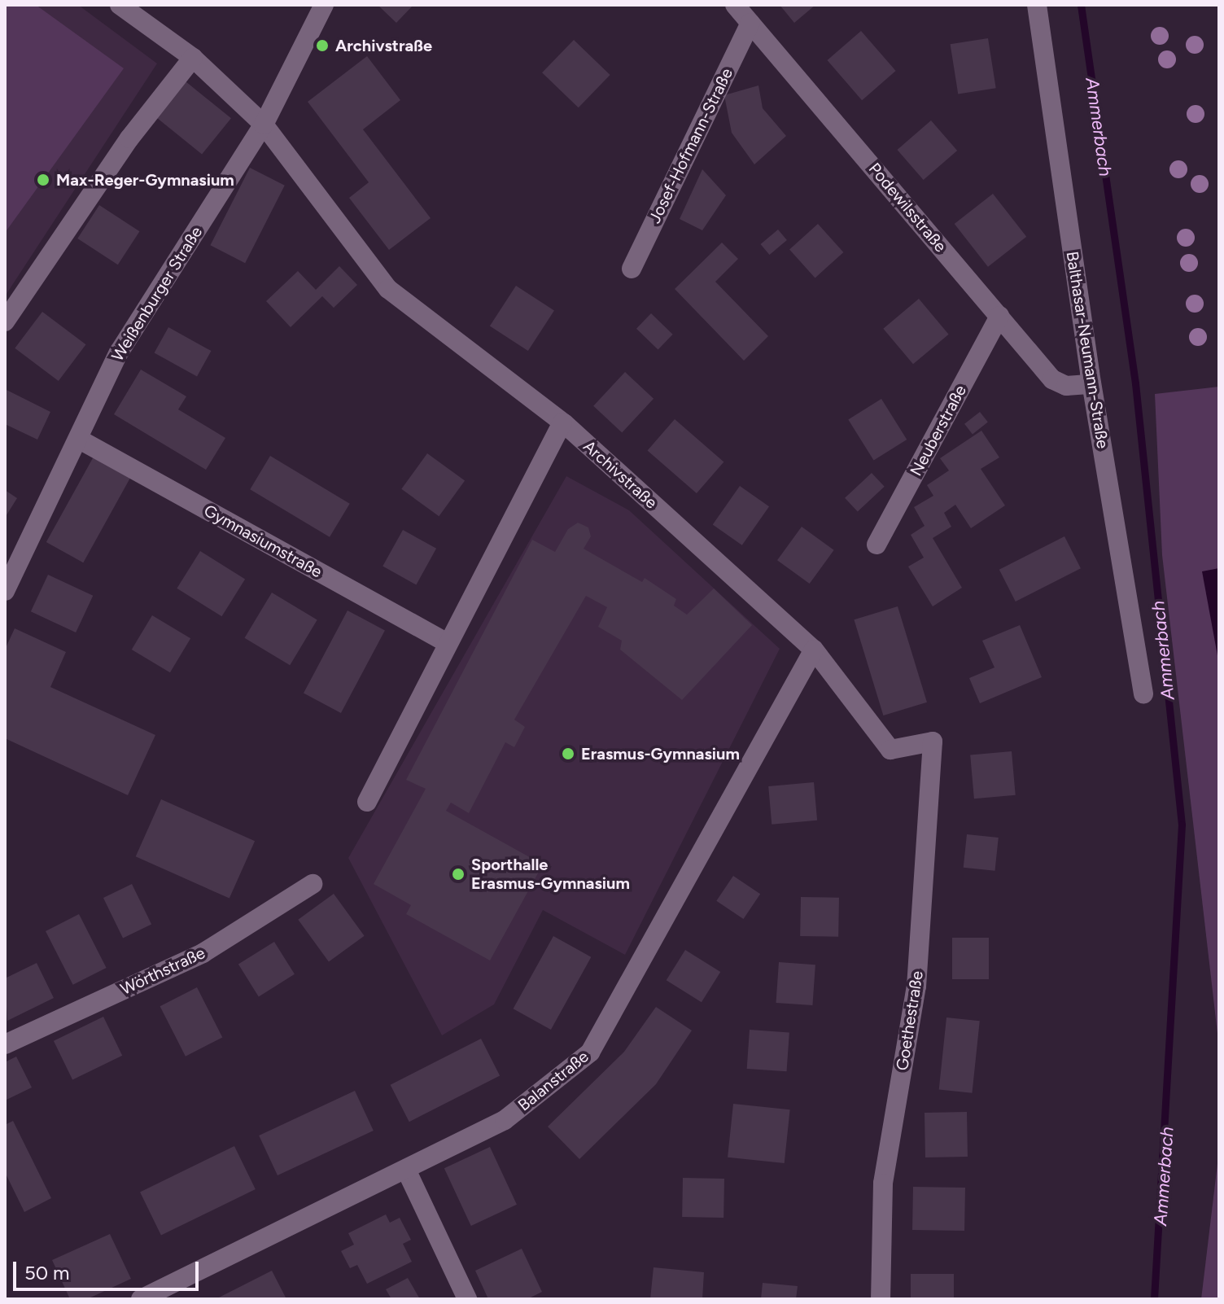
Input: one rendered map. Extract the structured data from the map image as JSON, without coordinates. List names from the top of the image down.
{
  "streets": {
    "street": [
      "Josef-Hofmann-Straße",
      "Podewilsstraße",
      "Weißenburger Straße",
      "Balthasar-Neumann-Straße",
      "Neuberstraße",
      "Archivstraße",
      "Gymnasiumstraße",
      "Wörthstraße",
      "Goethestraße",
      "Balanstraße"
    ]
  },
  "crossings": [
    ["Josef-Hofmann-Straße", "Podewilsstraße"],
    ["Podewilsstraße", "Balthasar-Neumann-Straße"],
    ["Podewilsstraße", "Neuberstraße"],
    ["Weißenburger Straße", "Archivstraße"],
    ["Weißenburger Straße", "Gymnasiumstraße"],
    ["Archivstraße", "Goethestraße"],
    ["Archivstraße", "Balanstraße"]
  ],
  "water": ["Ammerbach"],
  "places": [
    "Archivstraße",
    "Max-Reger-Gymnasium",
    "Erasmus-Gymnasium",
    "Sporthalle Erasmus-Gymnasium"
  ],
  "scale_bar": "50 m"
}
